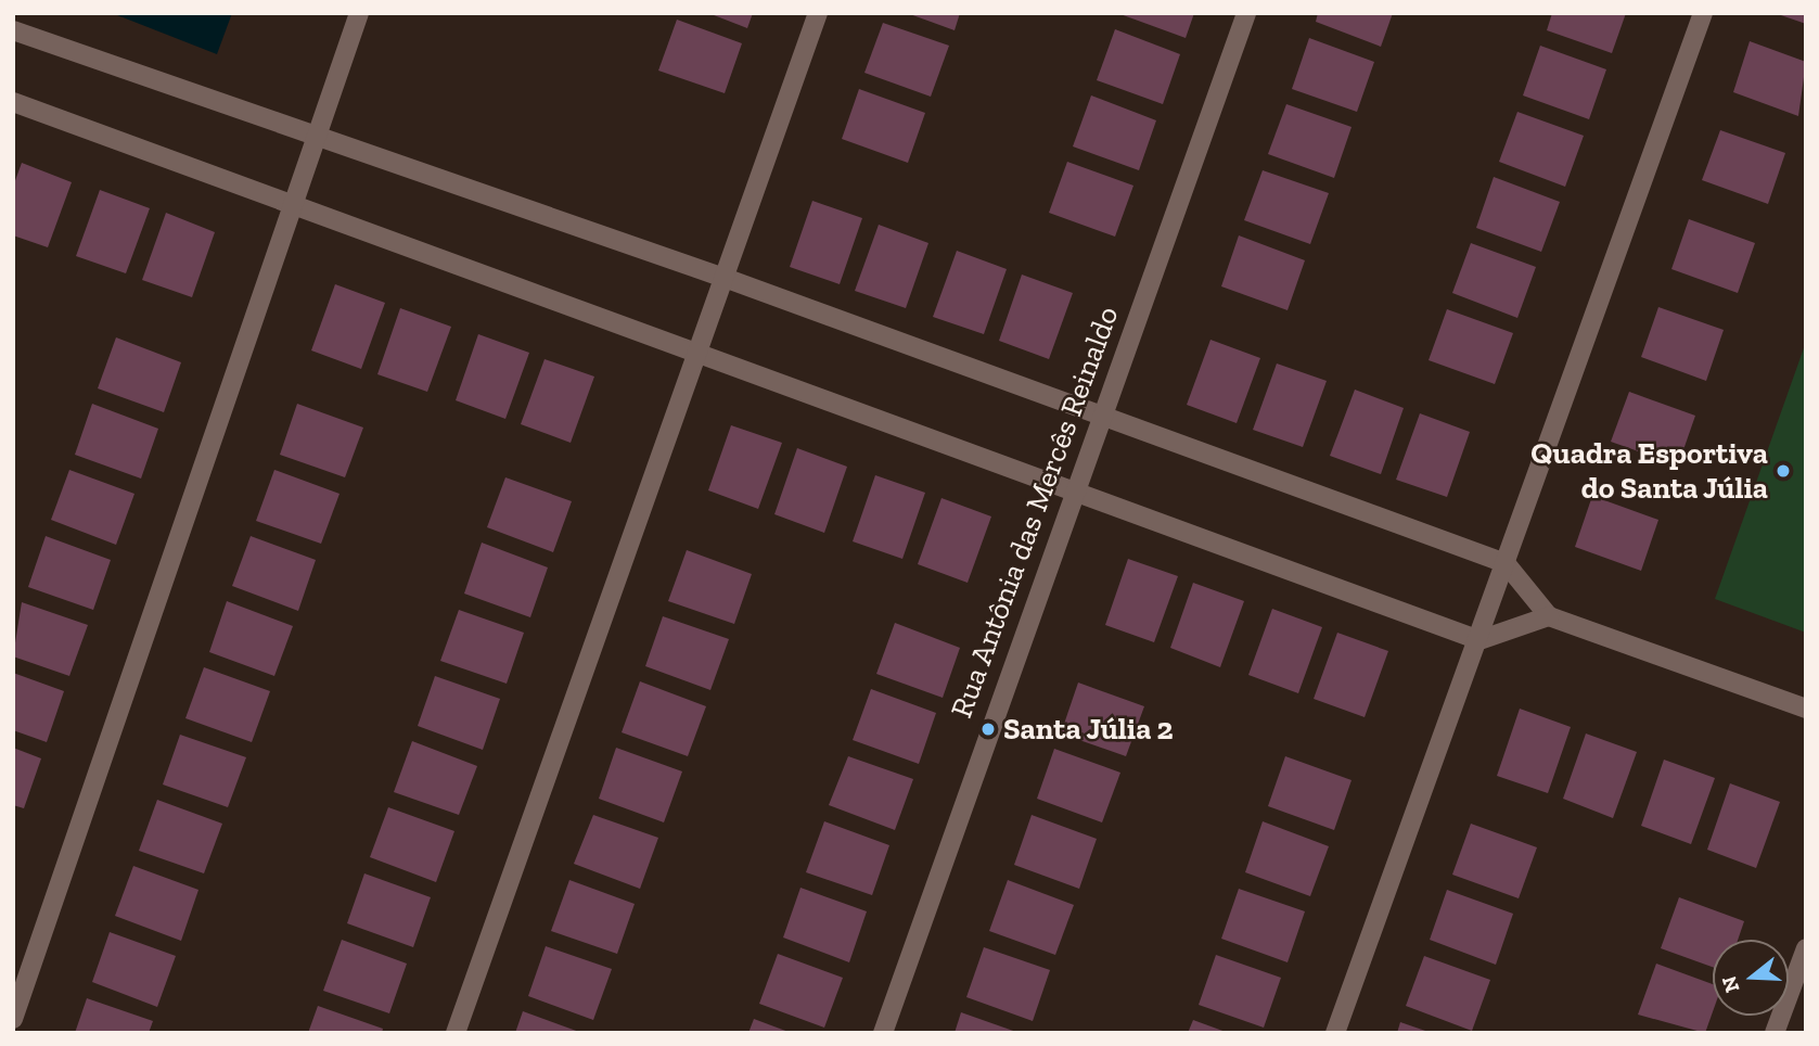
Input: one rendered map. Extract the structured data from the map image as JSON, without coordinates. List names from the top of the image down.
{
  "streets": {
    "street": ["Rua Antônia das Mercês Reinaldo"]
  },
  "places": ["Quadra Esportiva do Santa Júlia", "Santa Júlia 2"],
  "north": "left"
}
